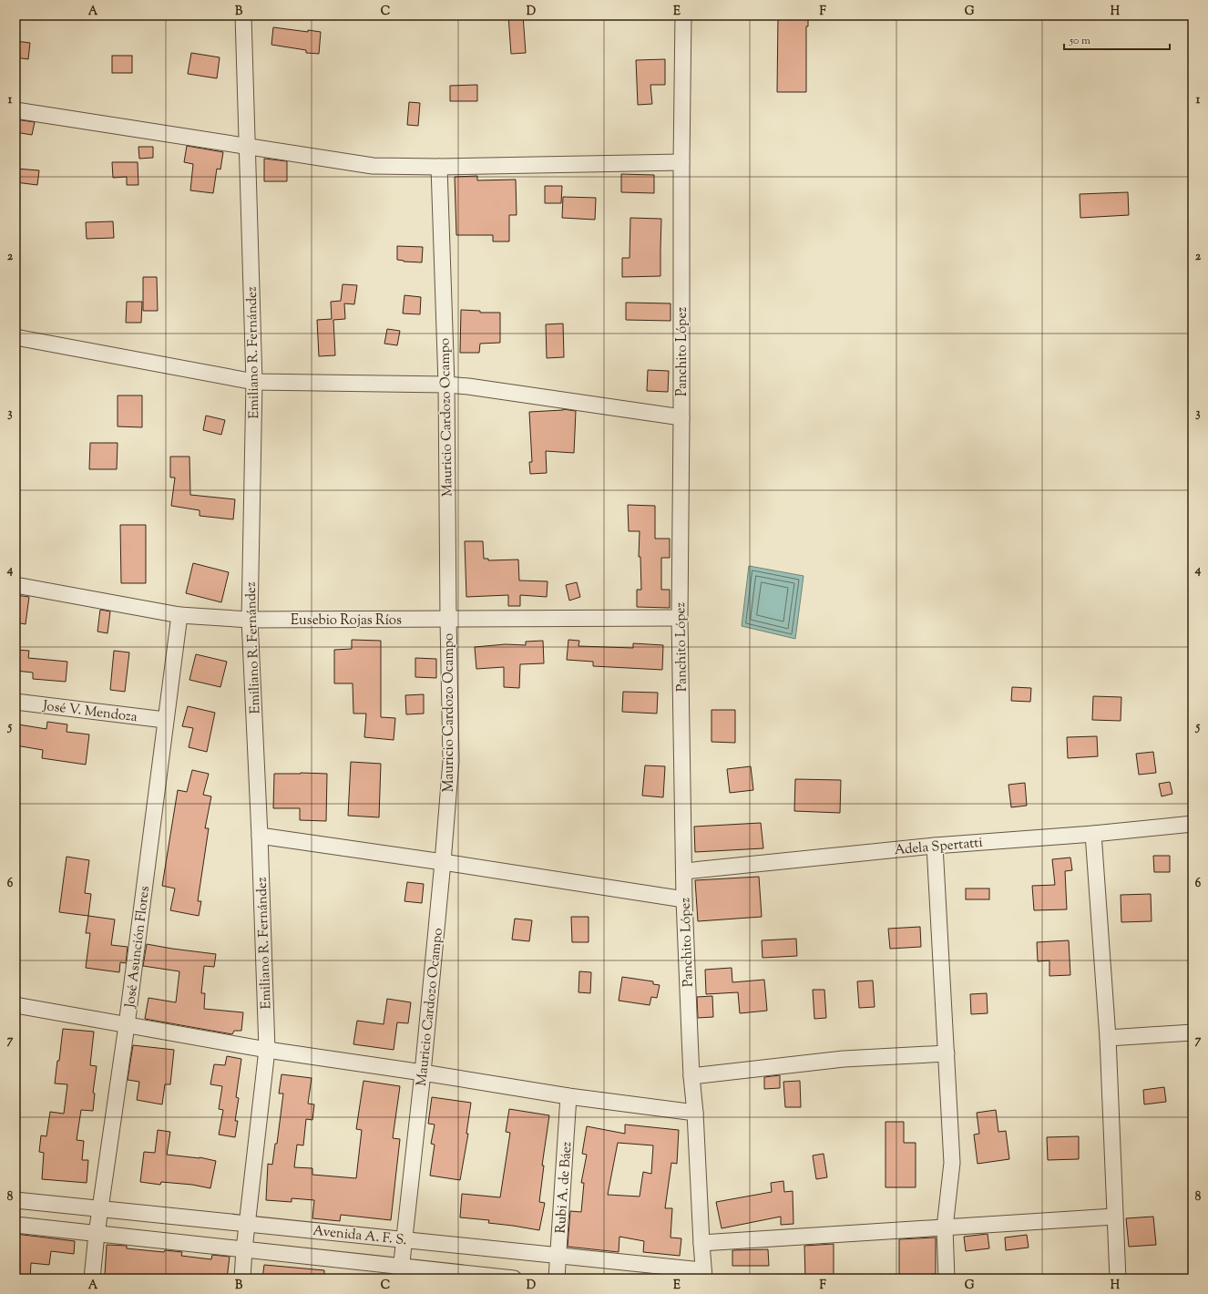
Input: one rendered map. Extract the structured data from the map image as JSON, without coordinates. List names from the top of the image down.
{
  "streets": {
    "street": [
      "Panchito López",
      "Emiliano R. Fernández",
      "Mauricio Cardozo Ocampo",
      "Eusebio Rojas Ríos",
      "José V. Mendoza",
      "Adela Spertatti",
      "José Asunción Flores",
      "Rubi A. de Báez",
      "Avenida A. F. S."
    ]
  },
  "crossings": [
    ["Panchito López", "Eusebio Rojas Ríos"],
    ["Panchito López", "Adela Spertatti"],
    ["Panchito López", "Avenida A. F. S."],
    ["Emiliano R. Fernández", "Eusebio Rojas Ríos"],
    ["Emiliano R. Fernández", "Avenida A. F. S."],
    ["Mauricio Cardozo Ocampo", "Eusebio Rojas Ríos"],
    ["Mauricio Cardozo Ocampo", "Avenida A. F. S."],
    ["Eusebio Rojas Ríos", "José Asunción Flores"],
    ["José V. Mendoza", "José Asunción Flores"],
    ["José Asunción Flores", "Avenida A. F. S."],
    ["Rubi A. de Báez", "Avenida A. F. S."]
  ],
  "scale_bar": "50 m",
  "grid": {
    "columns": [
      "A",
      "B",
      "C",
      "D",
      "E",
      "F",
      "G",
      "H"
    ],
    "rows": [
      "1",
      "2",
      "3",
      "4",
      "5",
      "6",
      "7",
      "8"
    ]
  }
}
